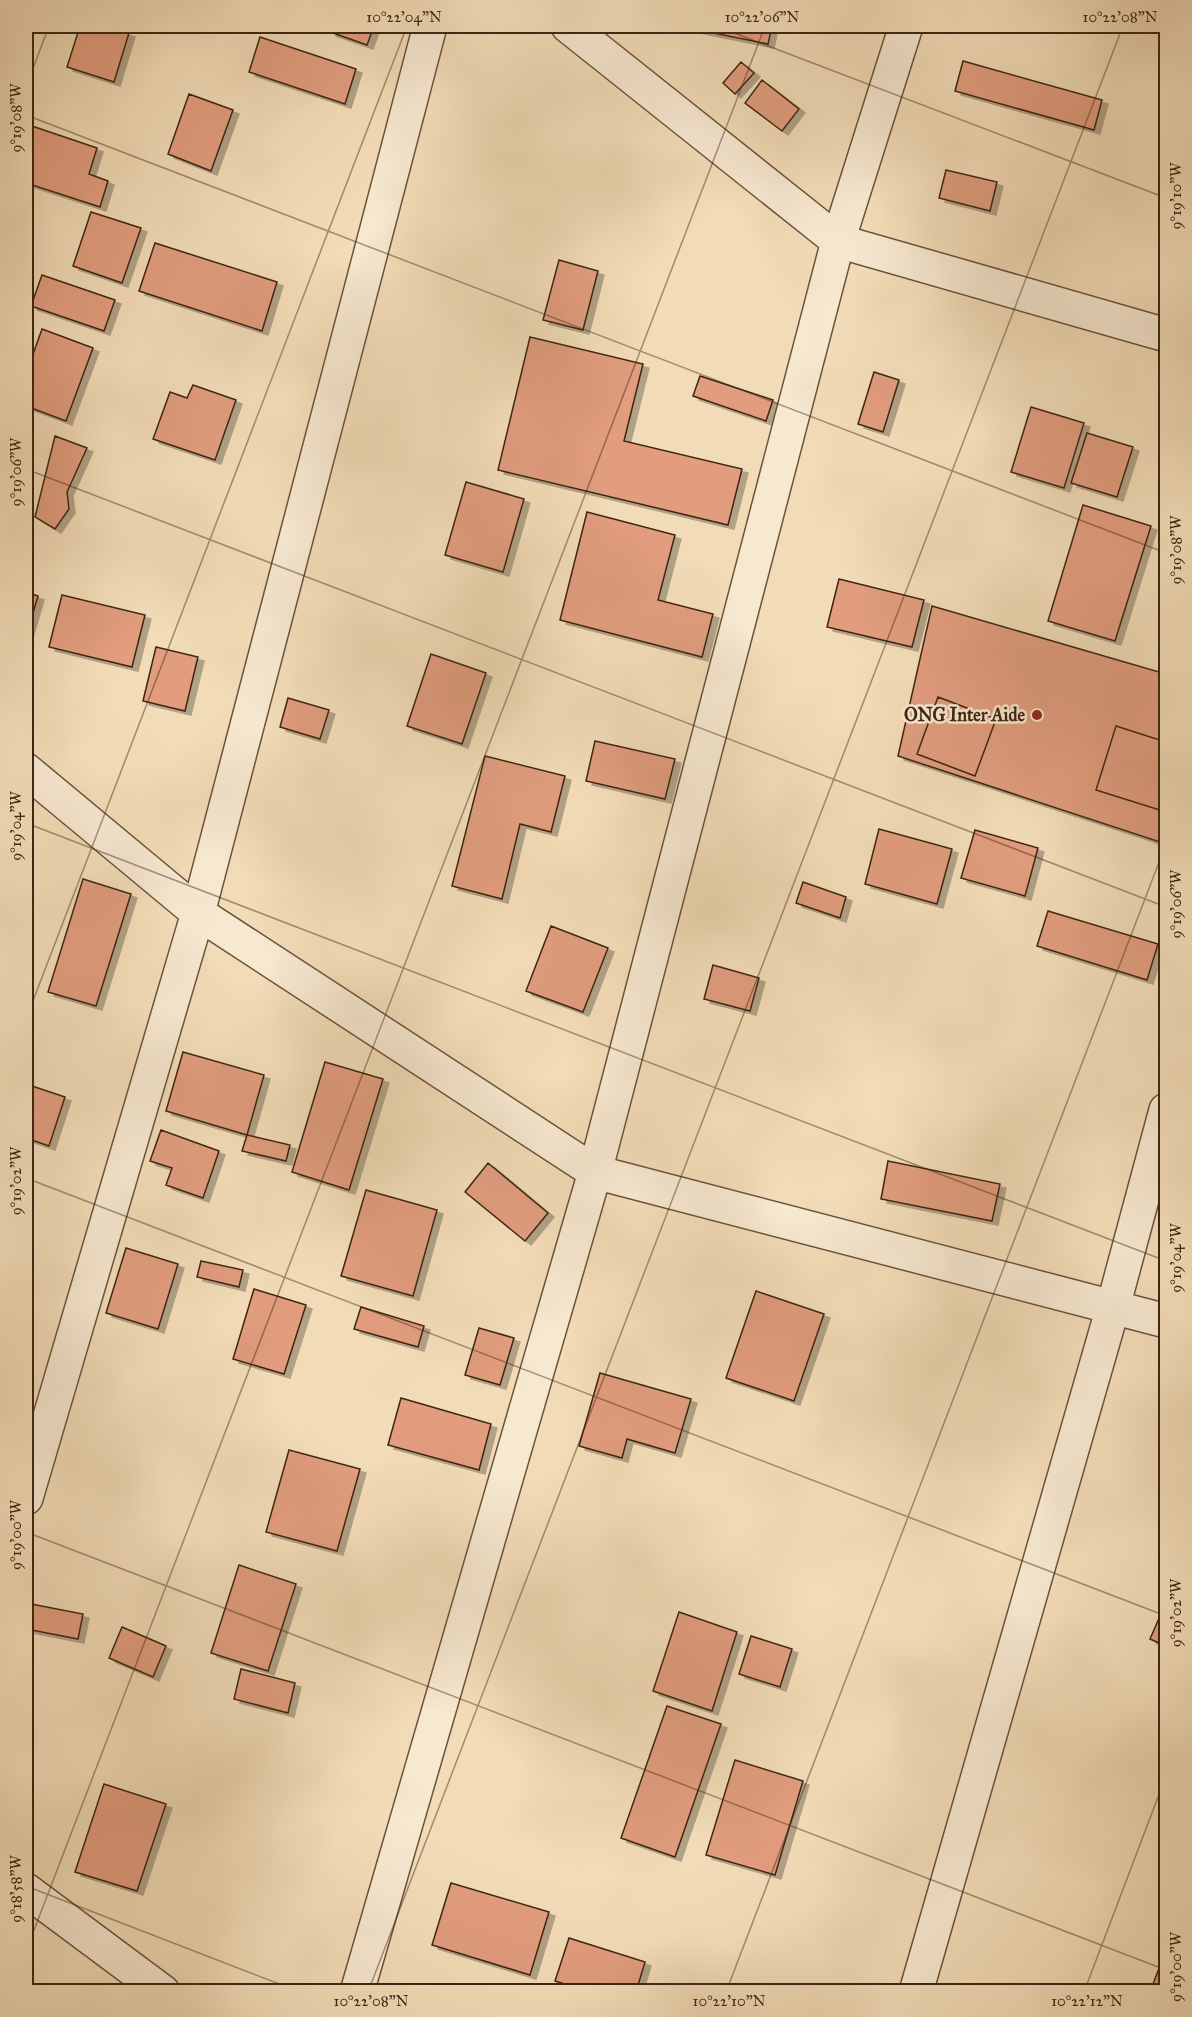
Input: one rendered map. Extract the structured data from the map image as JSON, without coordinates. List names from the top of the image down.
{
  "places": ["ONG Inter Aide"],
  "coordinates": [
    "10°22'04\"N",
    "10°22'06\"N",
    "10°22'08\"N",
    "9°19'08\"W",
    "9°19'10\"W",
    "9°19'06\"W",
    "9°19'04\"W",
    "9°19'02\"W",
    "9°19'00\"W",
    "9°18'58\"W",
    "10°22'10\"N",
    "10°22'12\"N"
  ]
}
